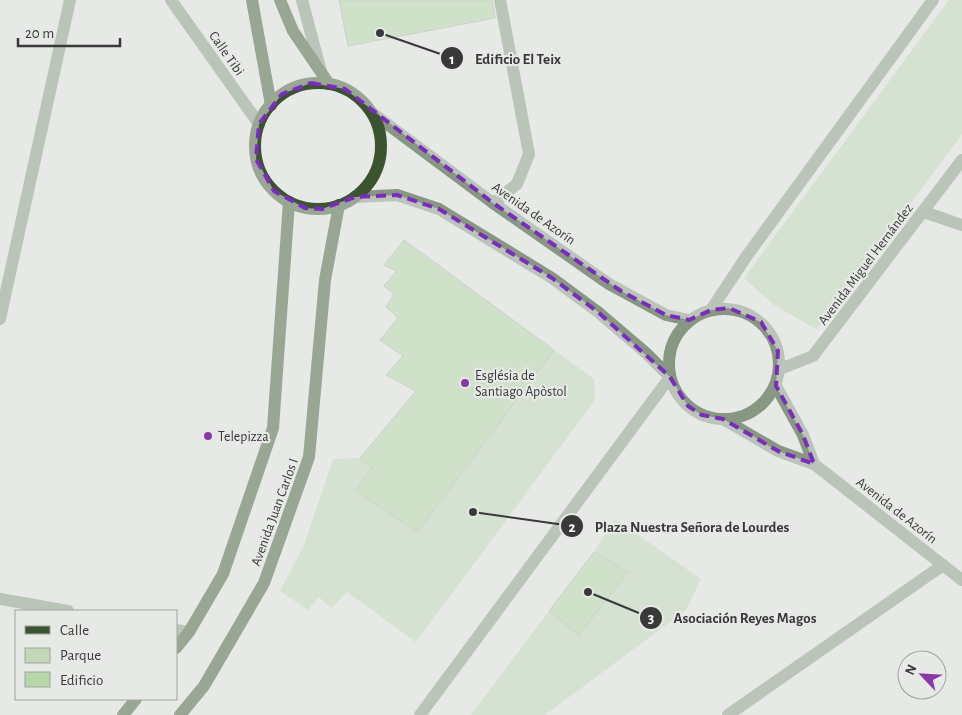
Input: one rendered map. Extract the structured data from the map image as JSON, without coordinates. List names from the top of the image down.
{
  "streets": {
    "main road": ["Avenida Juan Carlos I"],
    "street": ["Calle Tibi", "Avenida de Azorín", "Avenida Miguel Hernández"]
  },
  "crossings": [
    ["Calle Tibi", "Avenida de Azorín"],
    ["Calle Tibi", "Avenida Juan Carlos I"],
    ["Avenida de Azorín", "Avenida Miguel Hernández"],
    ["Avenida de Azorín", "Avenida Juan Carlos I"]
  ],
  "places": [
    "Edificio El Teix",
    "Església de Santiago Apòstol",
    "Telepizza",
    "Plaza Nuestra Señora de Lourdes",
    "Asociación Reyes Magos"
  ],
  "legend": ["Calle", "Parque", "Edificio"],
  "scale_bar": "20 m",
  "north": "top left"
}
